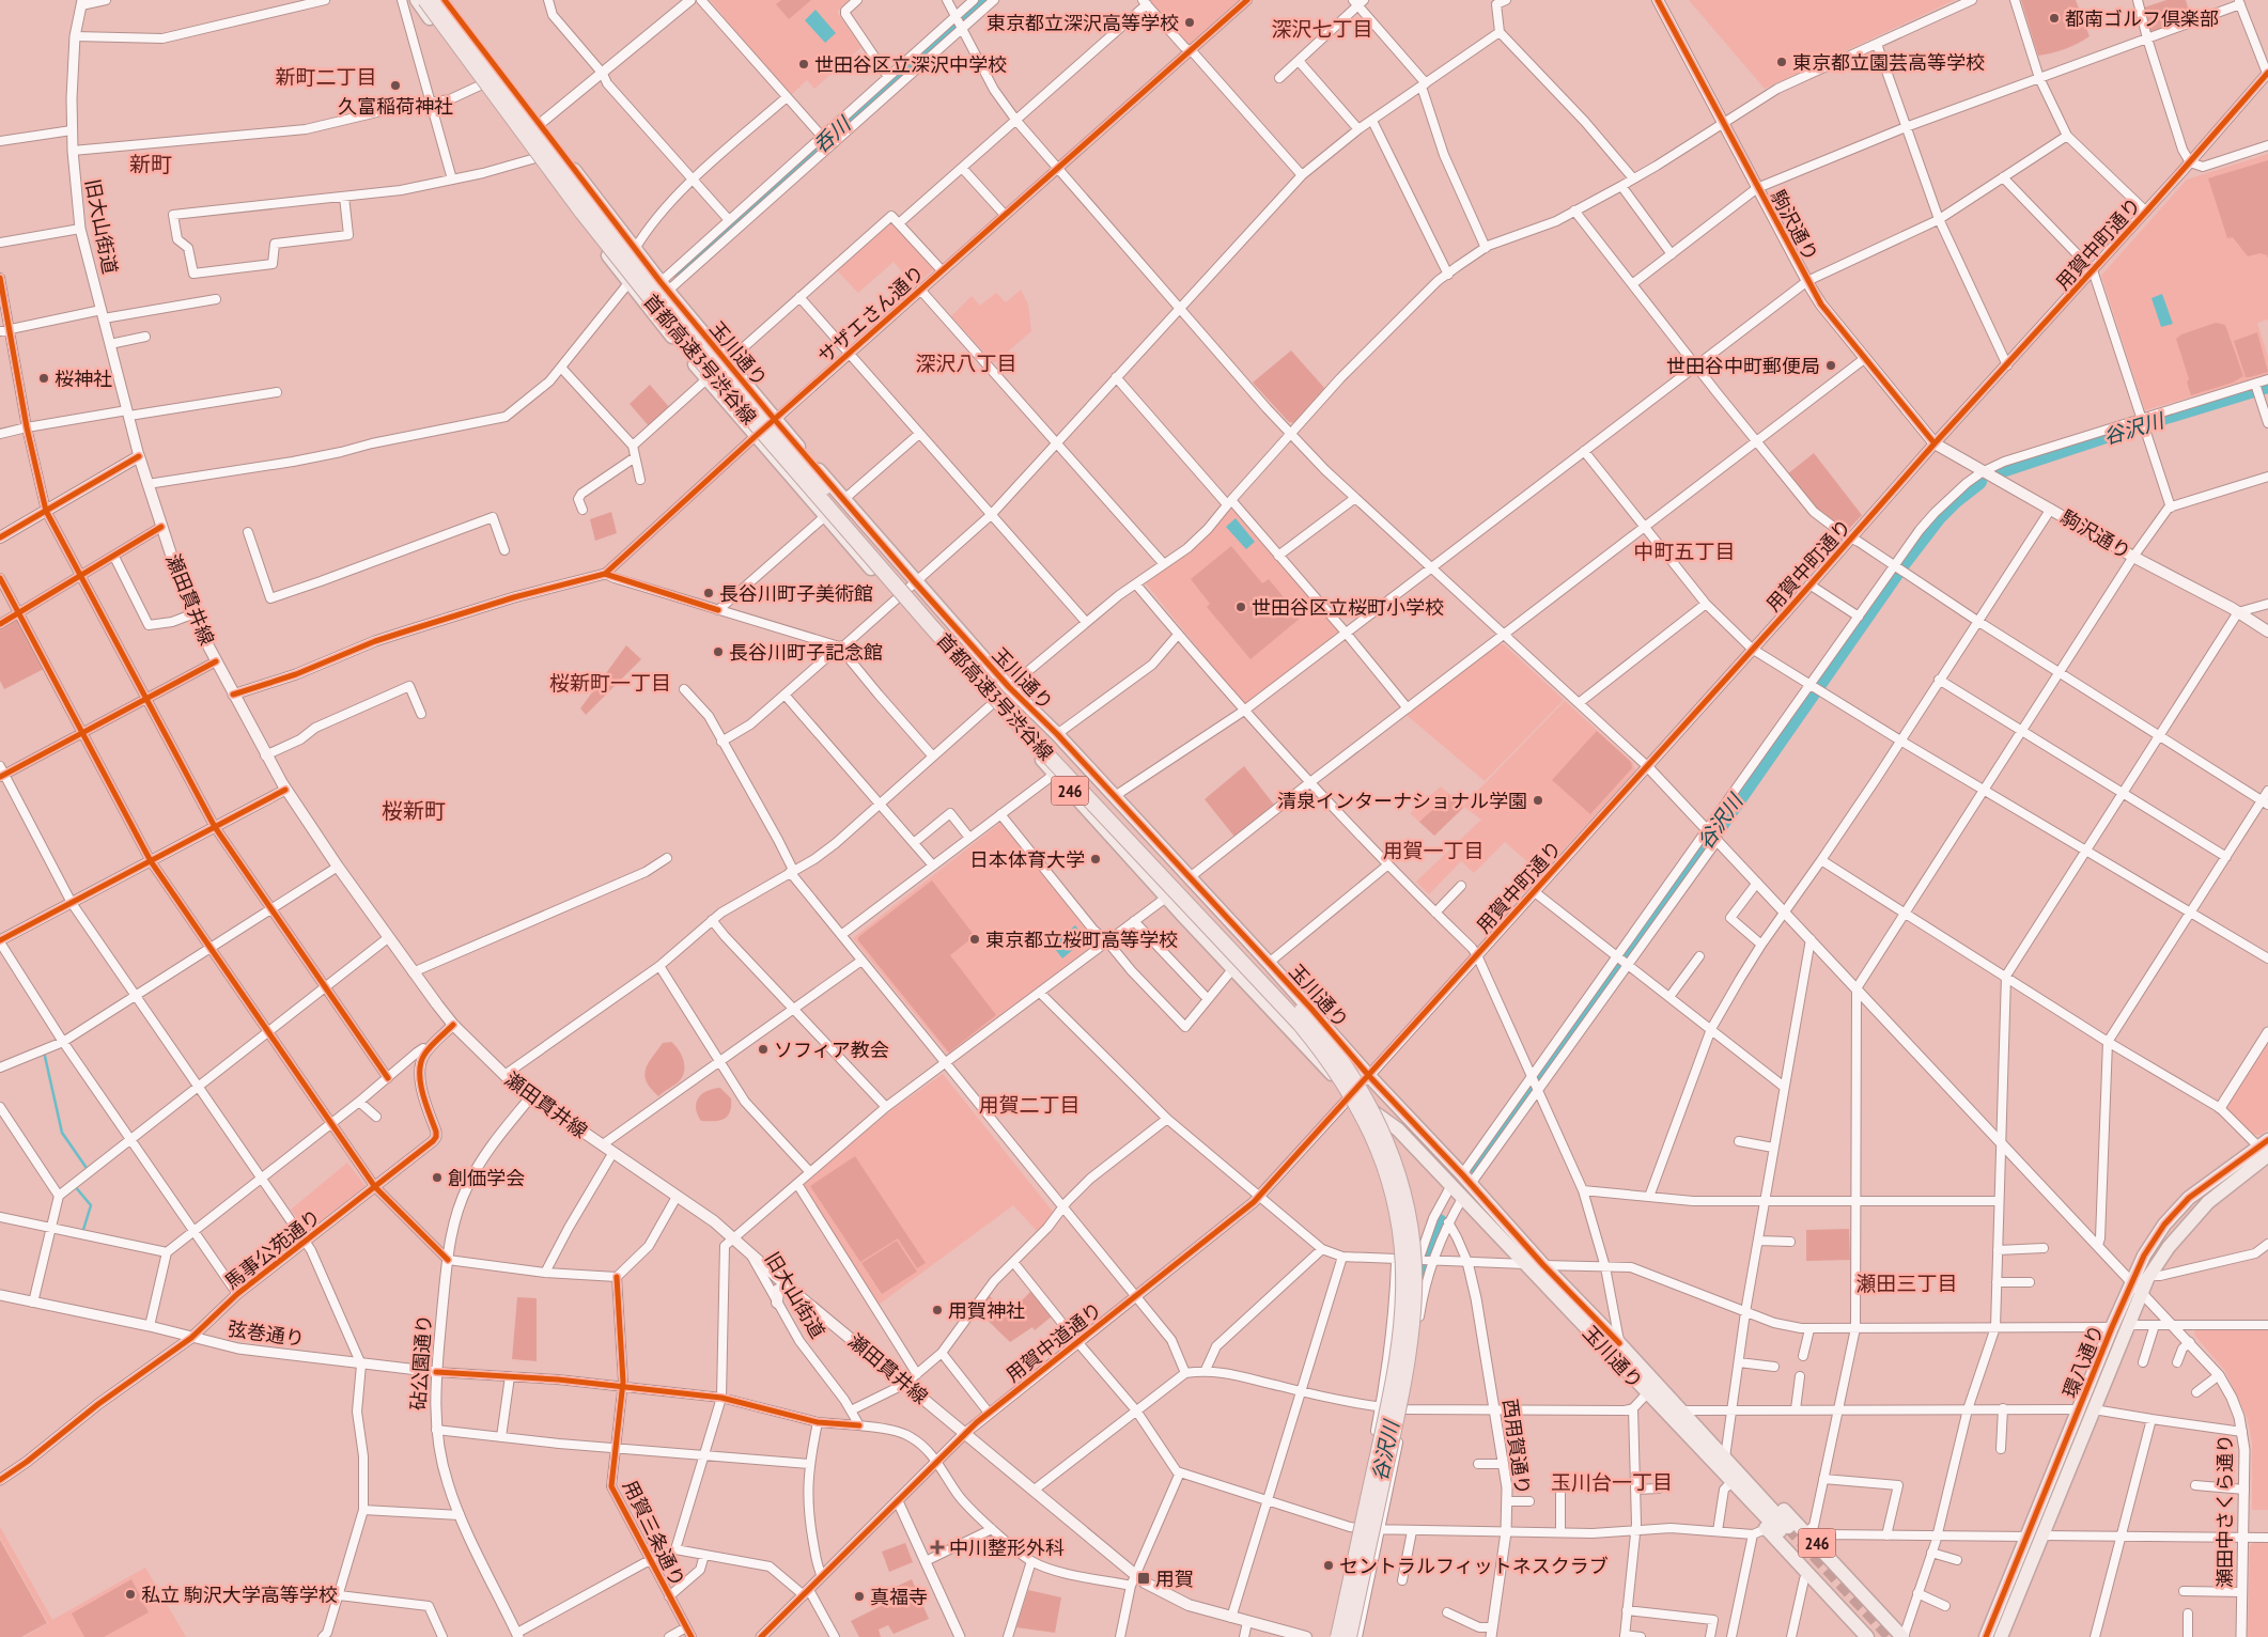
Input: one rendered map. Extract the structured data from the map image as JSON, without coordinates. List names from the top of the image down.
{
  "streets": {
    "highway": [
      "玉川通り",
      "首都高速3号渋谷線",
      "246",
      "環八通り"
    ],
    "main road": ["駒沢通り", "瀬田貫井線"],
    "street": [
      "旧大山街道",
      "用賀中町通り",
      "サザエさん通り",
      "馬事公苑通り",
      "弦巻通り",
      "用賀中道通り",
      "砧公園通り",
      "西用賀通り",
      "瀬田中さくら通り",
      "用賀三条通り"
    ]
  },
  "crossings": [
    ["駒沢通り", "用賀中町通り"],
    ["旧大山街道", "瀬田貫井線"],
    ["用賀中町通り", "玉川通り"],
    ["用賀中町通り", "用賀中道通り"],
    ["用賀中町通り", "瀬田中さくら通り"],
    ["サザエさん通り", "玉川通り"],
    ["玉川通り", "246"],
    ["玉川通り", "用賀中道通り"],
    ["瀬田貫井線", "用賀中道通り"],
    ["瀬田貫井線", "砧公園通り"],
    ["馬事公苑通り", "弦巻通り"],
    ["弦巻通り", "砧公園通り"],
    ["環八通り", "瀬田中さくら通り"]
  ],
  "districts": [
    "深沢七丁目",
    "新町二丁目",
    "新町",
    "深沢八丁目",
    "中町五丁目",
    "桜新町一丁目",
    "桜新町",
    "用賀一丁目",
    "用賀二丁目",
    "瀬田三丁目",
    "玉川台一丁目"
  ],
  "water": ["呑川", "谷沢川"],
  "places": {
    "other": [
      "都南ゴルフ倶楽部",
      "東京都立深沢高等学校",
      "東京都立園芸高等学校",
      "世田谷区立深沢中学校",
      "久富稲荷神社",
      "世田谷中町郵便局",
      "桜神社",
      "長谷川町子美術館",
      "世田谷区立桜町小学校",
      "長谷川町子記念館",
      "清泉インターナショナル学園",
      "日本体育大学",
      "東京都立桜町高等学校",
      "ソフィア教会",
      "創価学会",
      "用賀神社",
      "セントラルフィットネスクラブ",
      "私立 駒沢大学高等学校",
      "真福寺"
    ],
    "health": ["中川整形外科"],
    "transit": ["用賀"]
  }
}
